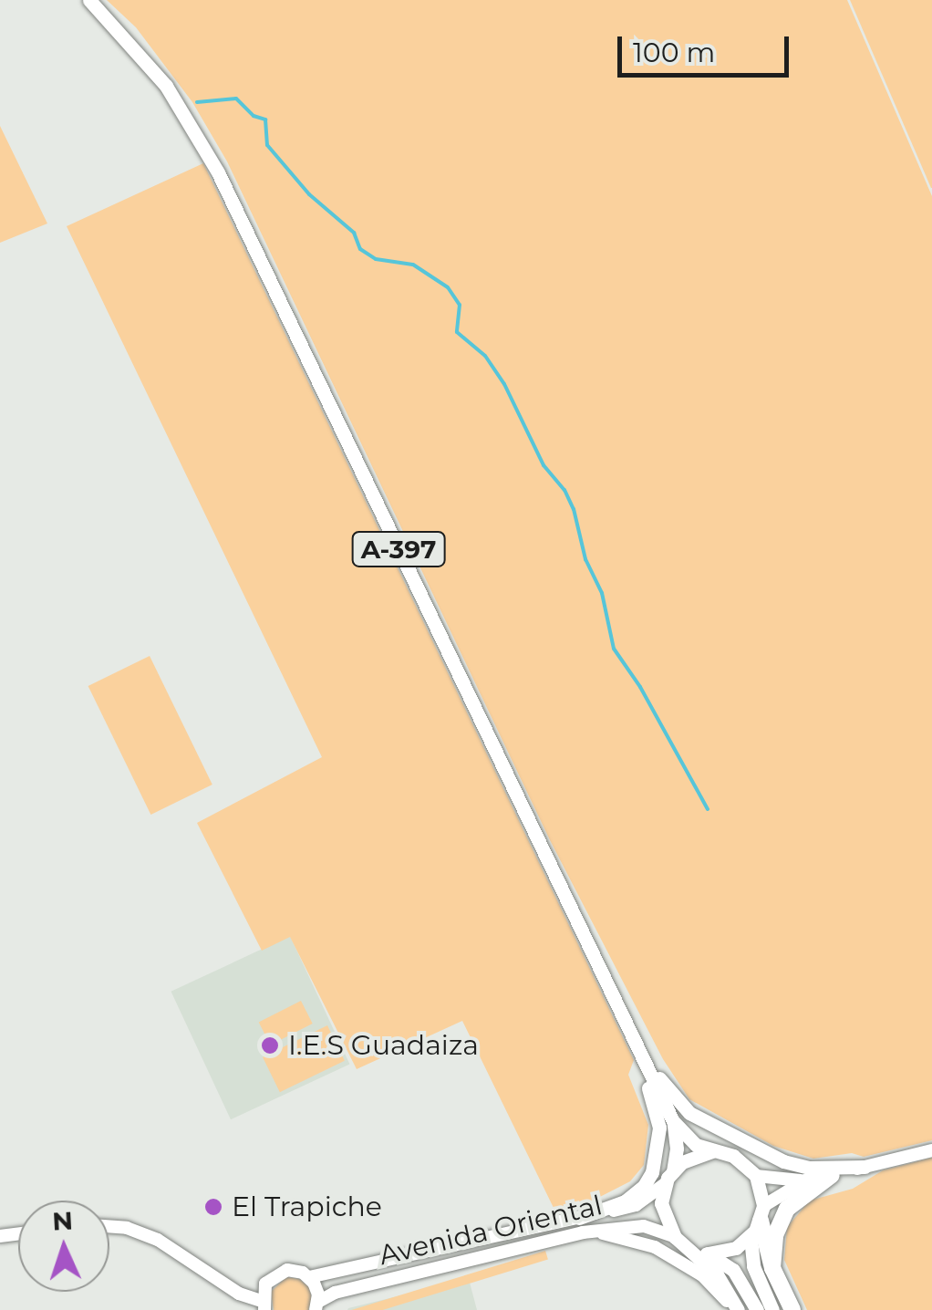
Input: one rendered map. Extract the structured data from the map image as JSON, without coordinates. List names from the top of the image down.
{
  "streets": {
    "main road": ["A-397"],
    "street": ["Avenida Oriental"]
  },
  "crossings": [
    ["A-397", "Avenida Oriental"]
  ],
  "places": ["I.E.S Guadaiza", "El Trapiche"],
  "scale_bar": "100 m",
  "north": "top"
}
